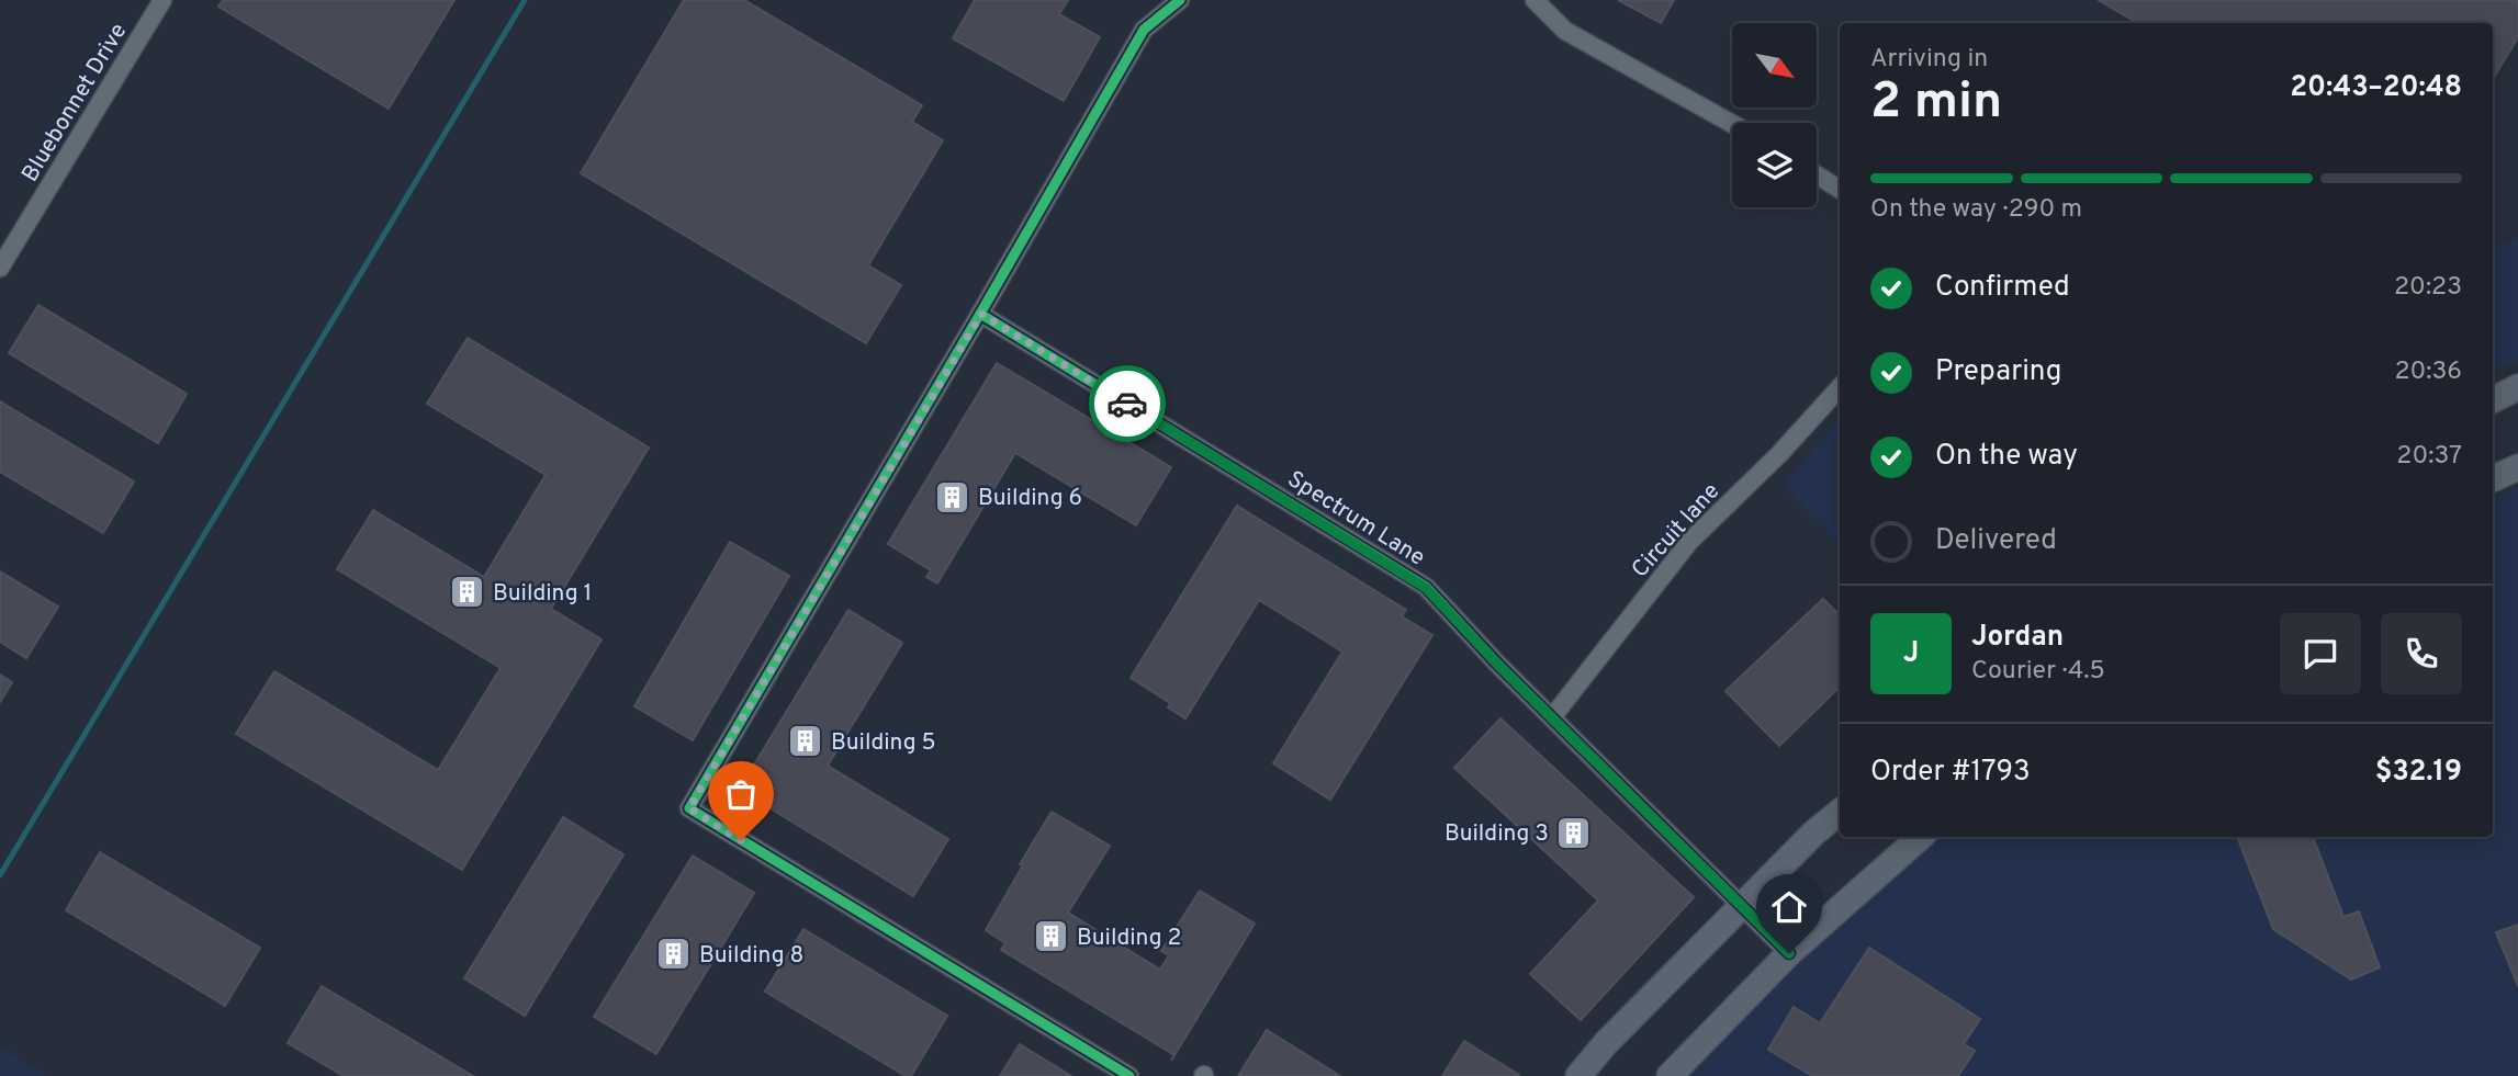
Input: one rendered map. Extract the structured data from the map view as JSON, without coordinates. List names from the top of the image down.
{
  "streets": {
    "street": ["Bluebonnet Drive", "Spectrum Lane", "Circuit lane"]
  },
  "crossings": [
    ["Spectrum Lane", "Circuit lane"]
  ],
  "places": {
    "building": [
      "Building 6",
      "Building 1",
      "Building 5",
      "Building 3",
      "Building 2",
      "Building 8"
    ]
  },
  "north": "bottom right",
  "page": {
    "heading": ["2 min", "Arriving in", "20:43–20:48"],
    "panel": [
      "Jordan",
      "Courier · 4.5",
      "Order #1793",
      "$32.19"
    ],
    "bar": "On the way · 290 m",
    "list": [
      ["Confirmed", "20:23"],
      ["Preparing", "20:36"],
      ["On the way", "20:37"],
      "Delivered"
    ],
    "round": "J"
  }
}
